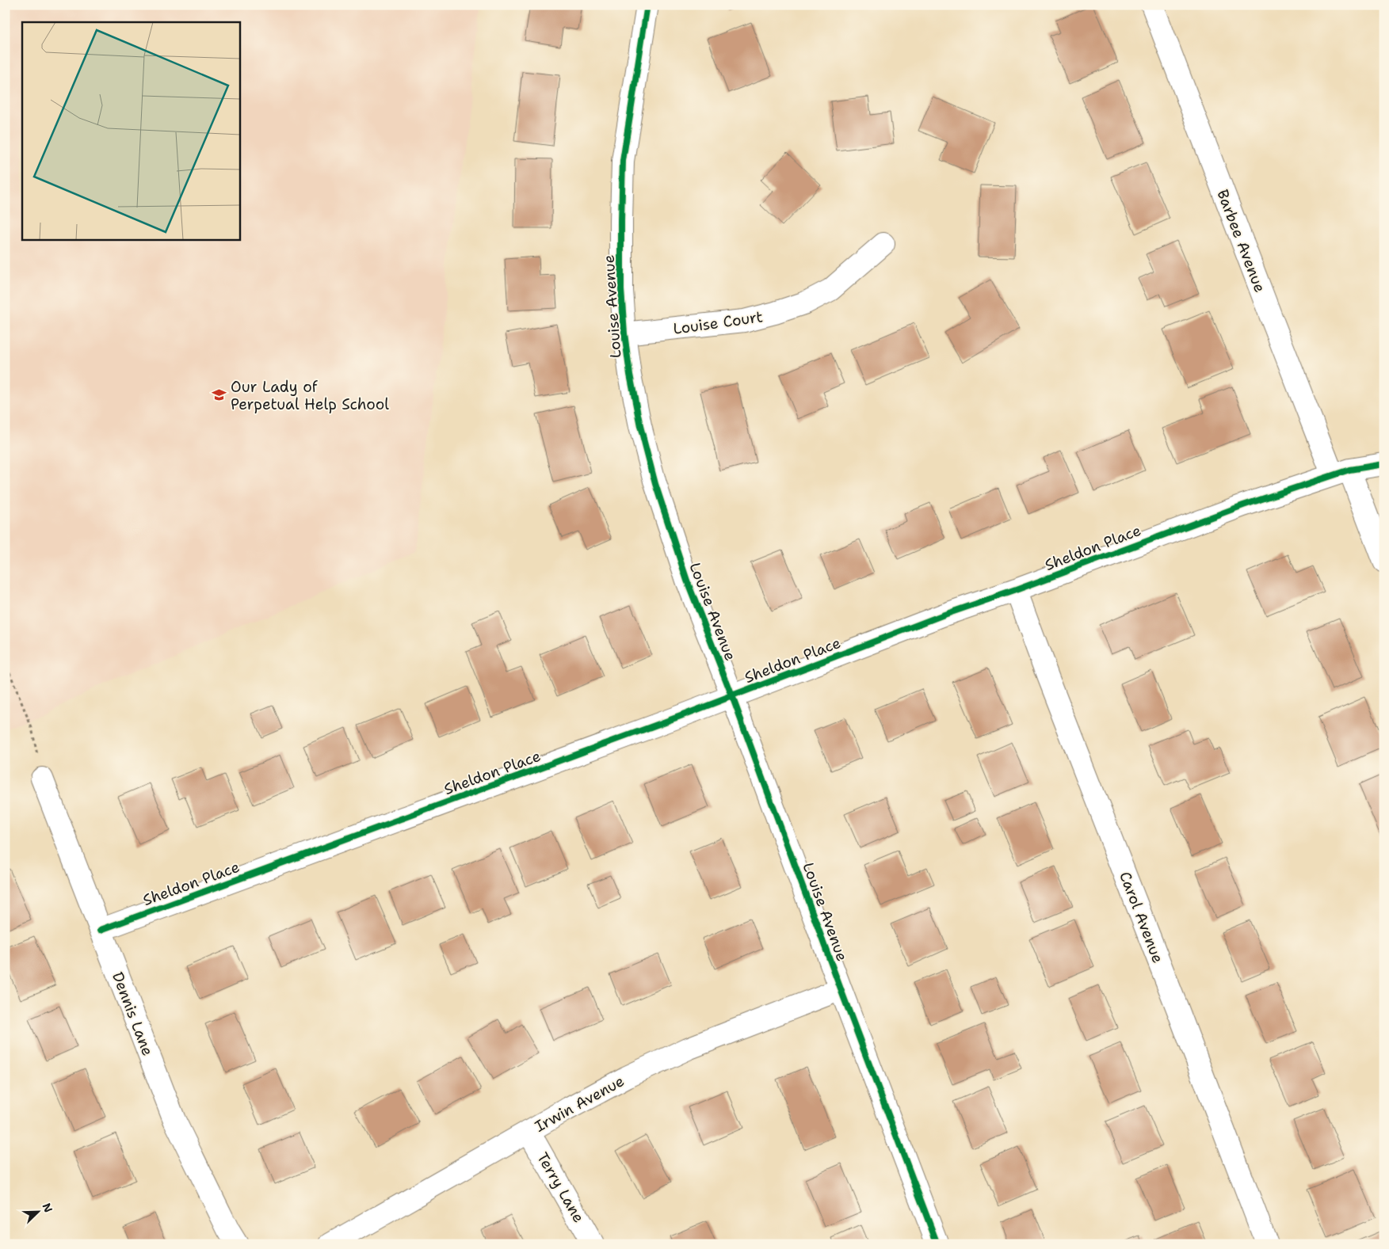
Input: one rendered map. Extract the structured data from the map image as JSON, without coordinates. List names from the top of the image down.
{
  "streets": {
    "street": [
      "Barbee Avenue",
      "Louise Avenue",
      "Louise Court",
      "Sheldon Place",
      "Carol Avenue",
      "Dennis Lane",
      "Irwin Avenue",
      "Terry Lane"
    ]
  },
  "crossings": [
    ["Barbee Avenue", "Sheldon Place"],
    ["Louise Avenue", "Louise Court"],
    ["Louise Avenue", "Sheldon Place"],
    ["Louise Avenue", "Irwin Avenue"],
    ["Sheldon Place", "Carol Avenue"],
    ["Sheldon Place", "Dennis Lane"],
    ["Irwin Avenue", "Terry Lane"]
  ],
  "places": {
    "school or university": ["Our Lady of Perpetual Help School"]
  },
  "north": "top right"
}
